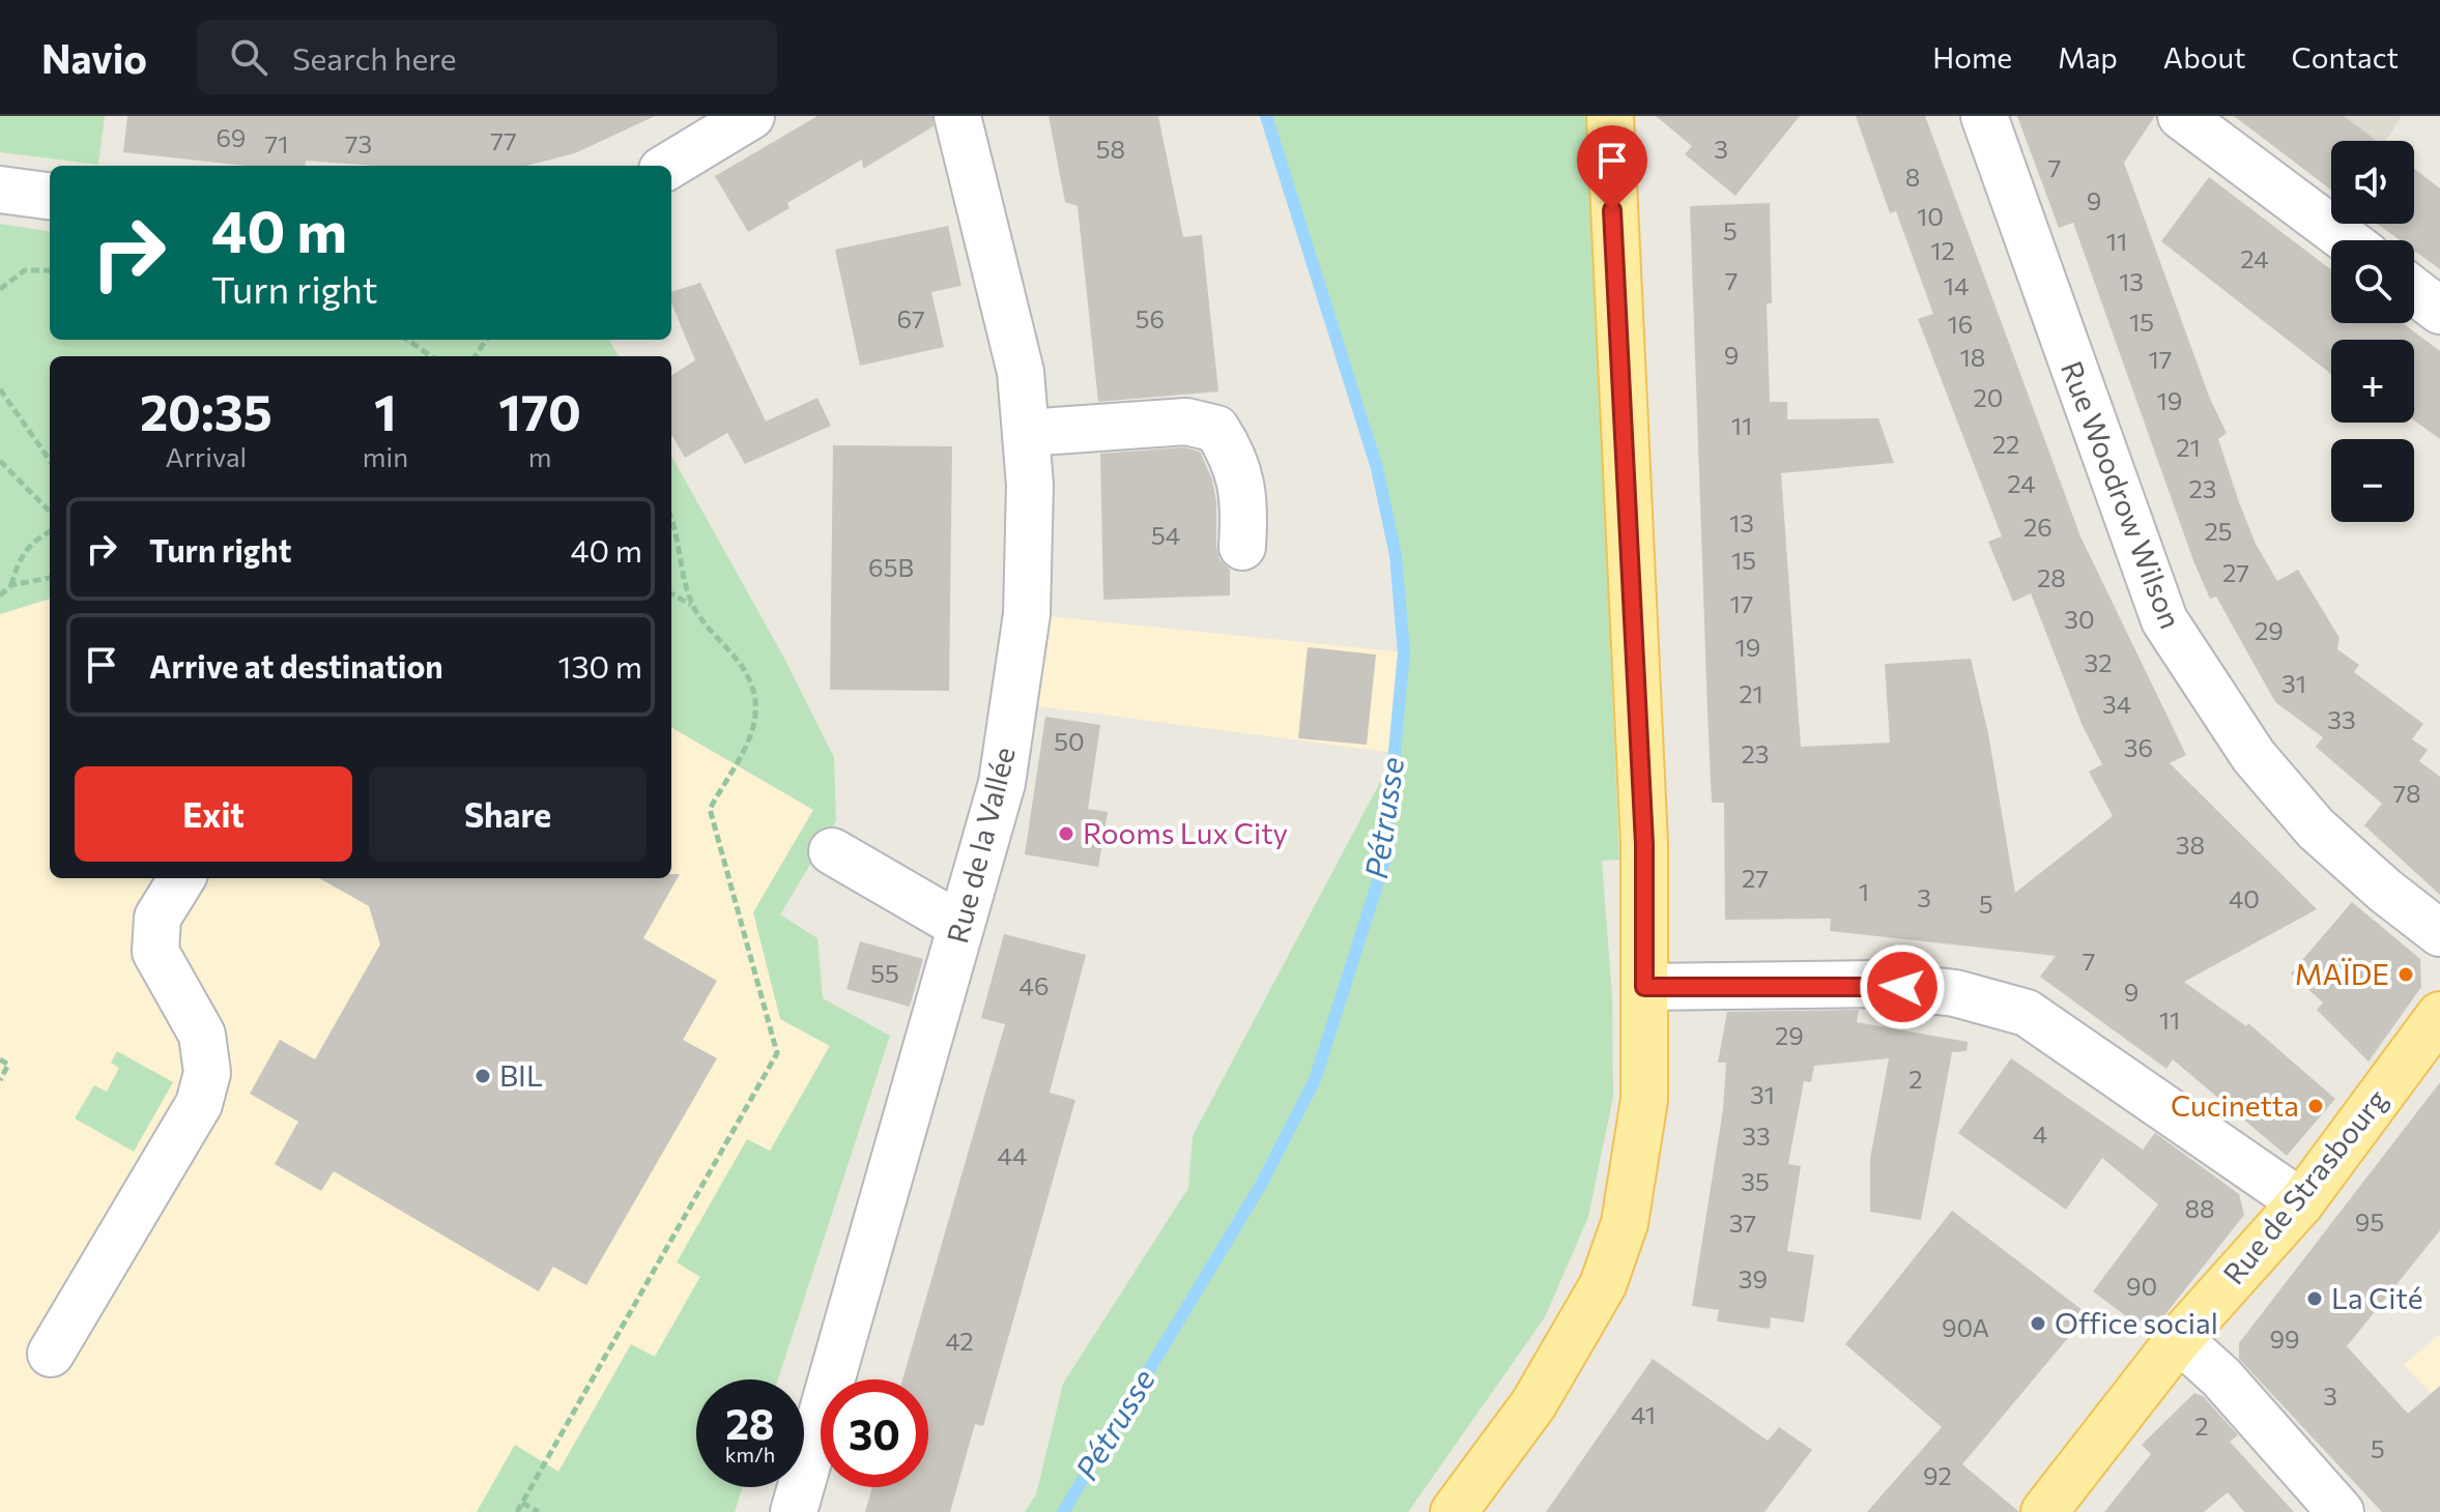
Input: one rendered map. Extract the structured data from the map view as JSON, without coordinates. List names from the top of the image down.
{
  "streets": {
    "main road": ["Rue de Strasbourg"],
    "street": ["Rue Woodrow Wilson", "Rue de la Vallée"]
  },
  "water": ["Pétrusse"],
  "places": [
    "Rooms Lux City",
    "MAÏDE",
    "BIL",
    "Cucinetta",
    "La Cité",
    "Office social"
  ],
  "house_numbers": [
    "69",
    "77",
    "71",
    "73",
    "58",
    "3",
    "7",
    "8",
    "9",
    "10",
    "5",
    "11",
    "12",
    "24",
    "7",
    "13",
    "14",
    "67",
    "56",
    "15",
    "16",
    "9",
    "18",
    "17",
    "20",
    "19",
    "11",
    "22",
    "21",
    "24",
    "23",
    "13",
    "26",
    "25",
    "54",
    "15",
    "65B",
    "27",
    "28",
    "17",
    "30",
    "29",
    "19",
    "32",
    "31",
    "21",
    "34",
    "33",
    "50",
    "36",
    "23",
    "78",
    "38",
    "27",
    "1",
    "3",
    "40",
    "5",
    "7",
    "55",
    "46",
    "9",
    "11",
    "29",
    "2",
    "31",
    "4",
    "33",
    "44",
    "35",
    "88",
    "95",
    "37",
    "39",
    "90",
    "90A",
    "99",
    "42",
    "3",
    "41",
    "2",
    "5",
    "92"
  ],
  "page": {
    "header": "Navio",
    "search": "Search here",
    "nav": [
      "Home",
      "Map",
      "About",
      "Contact"
    ],
    "map_buttons": ["+", "−"],
    "turn": ["40 m", "Turn right"],
    "eta": [
      "20:35",
      "Arrival",
      "1",
      "min",
      "170",
      "m"
    ],
    "list": [
      {
        "name": "Turn right",
        "value": "40 m"
      },
      {
        "name": "Arrive at destination",
        "value": "130 m"
      }
    ],
    "buttons": ["Exit", "Share"],
    "speed": "28 km/h",
    "limit": "30"
  }
}
